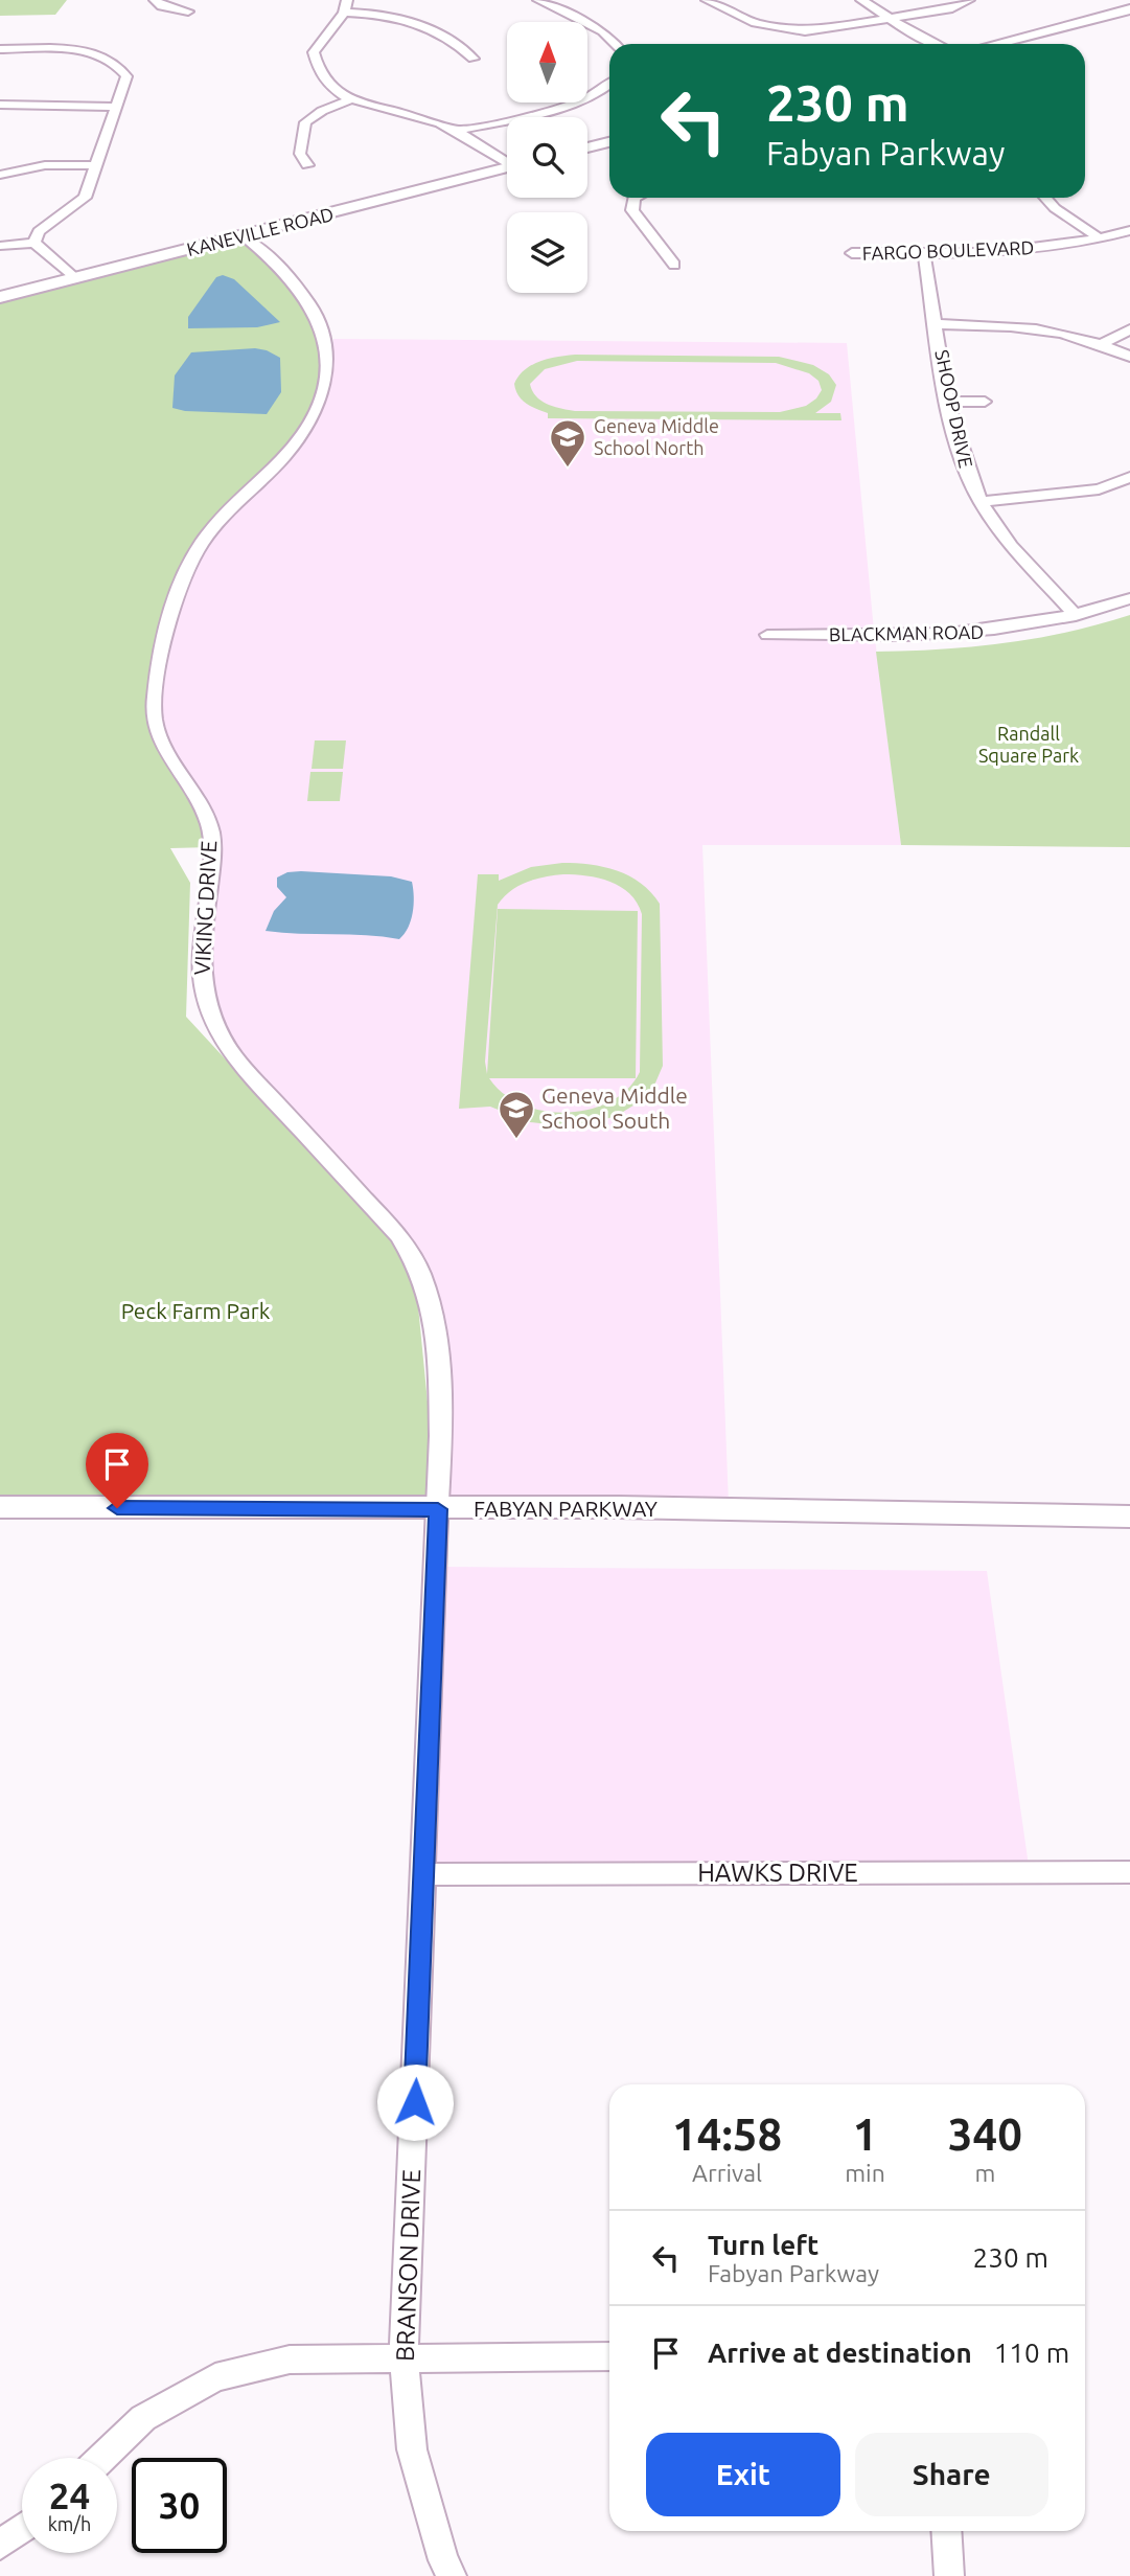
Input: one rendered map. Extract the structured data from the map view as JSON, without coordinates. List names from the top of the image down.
{
  "streets": {
    "main road": ["KANEVILLE ROAD", "FABYAN PARKWAY"],
    "street": [
      "FARGO BOULEVARD",
      "SHOOP DRIVE",
      "BLACKMAN ROAD",
      "VIKING DRIVE",
      "HAWKS DRIVE",
      "BRANSON DRIVE"
    ]
  },
  "crossings": [
    ["KANEVILLE ROAD", "VIKING DRIVE"],
    ["FARGO BOULEVARD", "SHOOP DRIVE"],
    ["SHOOP DRIVE", "BLACKMAN ROAD"],
    ["VIKING DRIVE", "FABYAN PARKWAY"],
    ["VIKING DRIVE", "BRANSON DRIVE"],
    ["FABYAN PARKWAY", "BRANSON DRIVE"],
    ["HAWKS DRIVE", "BRANSON DRIVE"]
  ],
  "parks": ["Randall Square Park", "Peck Farm Park"],
  "places": {
    "school or university": ["Geneva Middle School North", "Geneva Middle School South"]
  },
  "north": "top",
  "page": {
    "turn": ["230 m", "Fabyan Parkway"],
    "eta": [
      "14:58",
      "Arrival",
      "1",
      "min",
      "340",
      "m"
    ],
    "list": [
      {
        "name": "Turn left",
        "note": "Fabyan Parkway",
        "value": "230 m"
      },
      {
        "name": "Arrive at destination",
        "value": "110 m"
      }
    ],
    "buttons": ["Exit", "Share"],
    "speed": "24 km/h",
    "limit": "30"
  }
}
